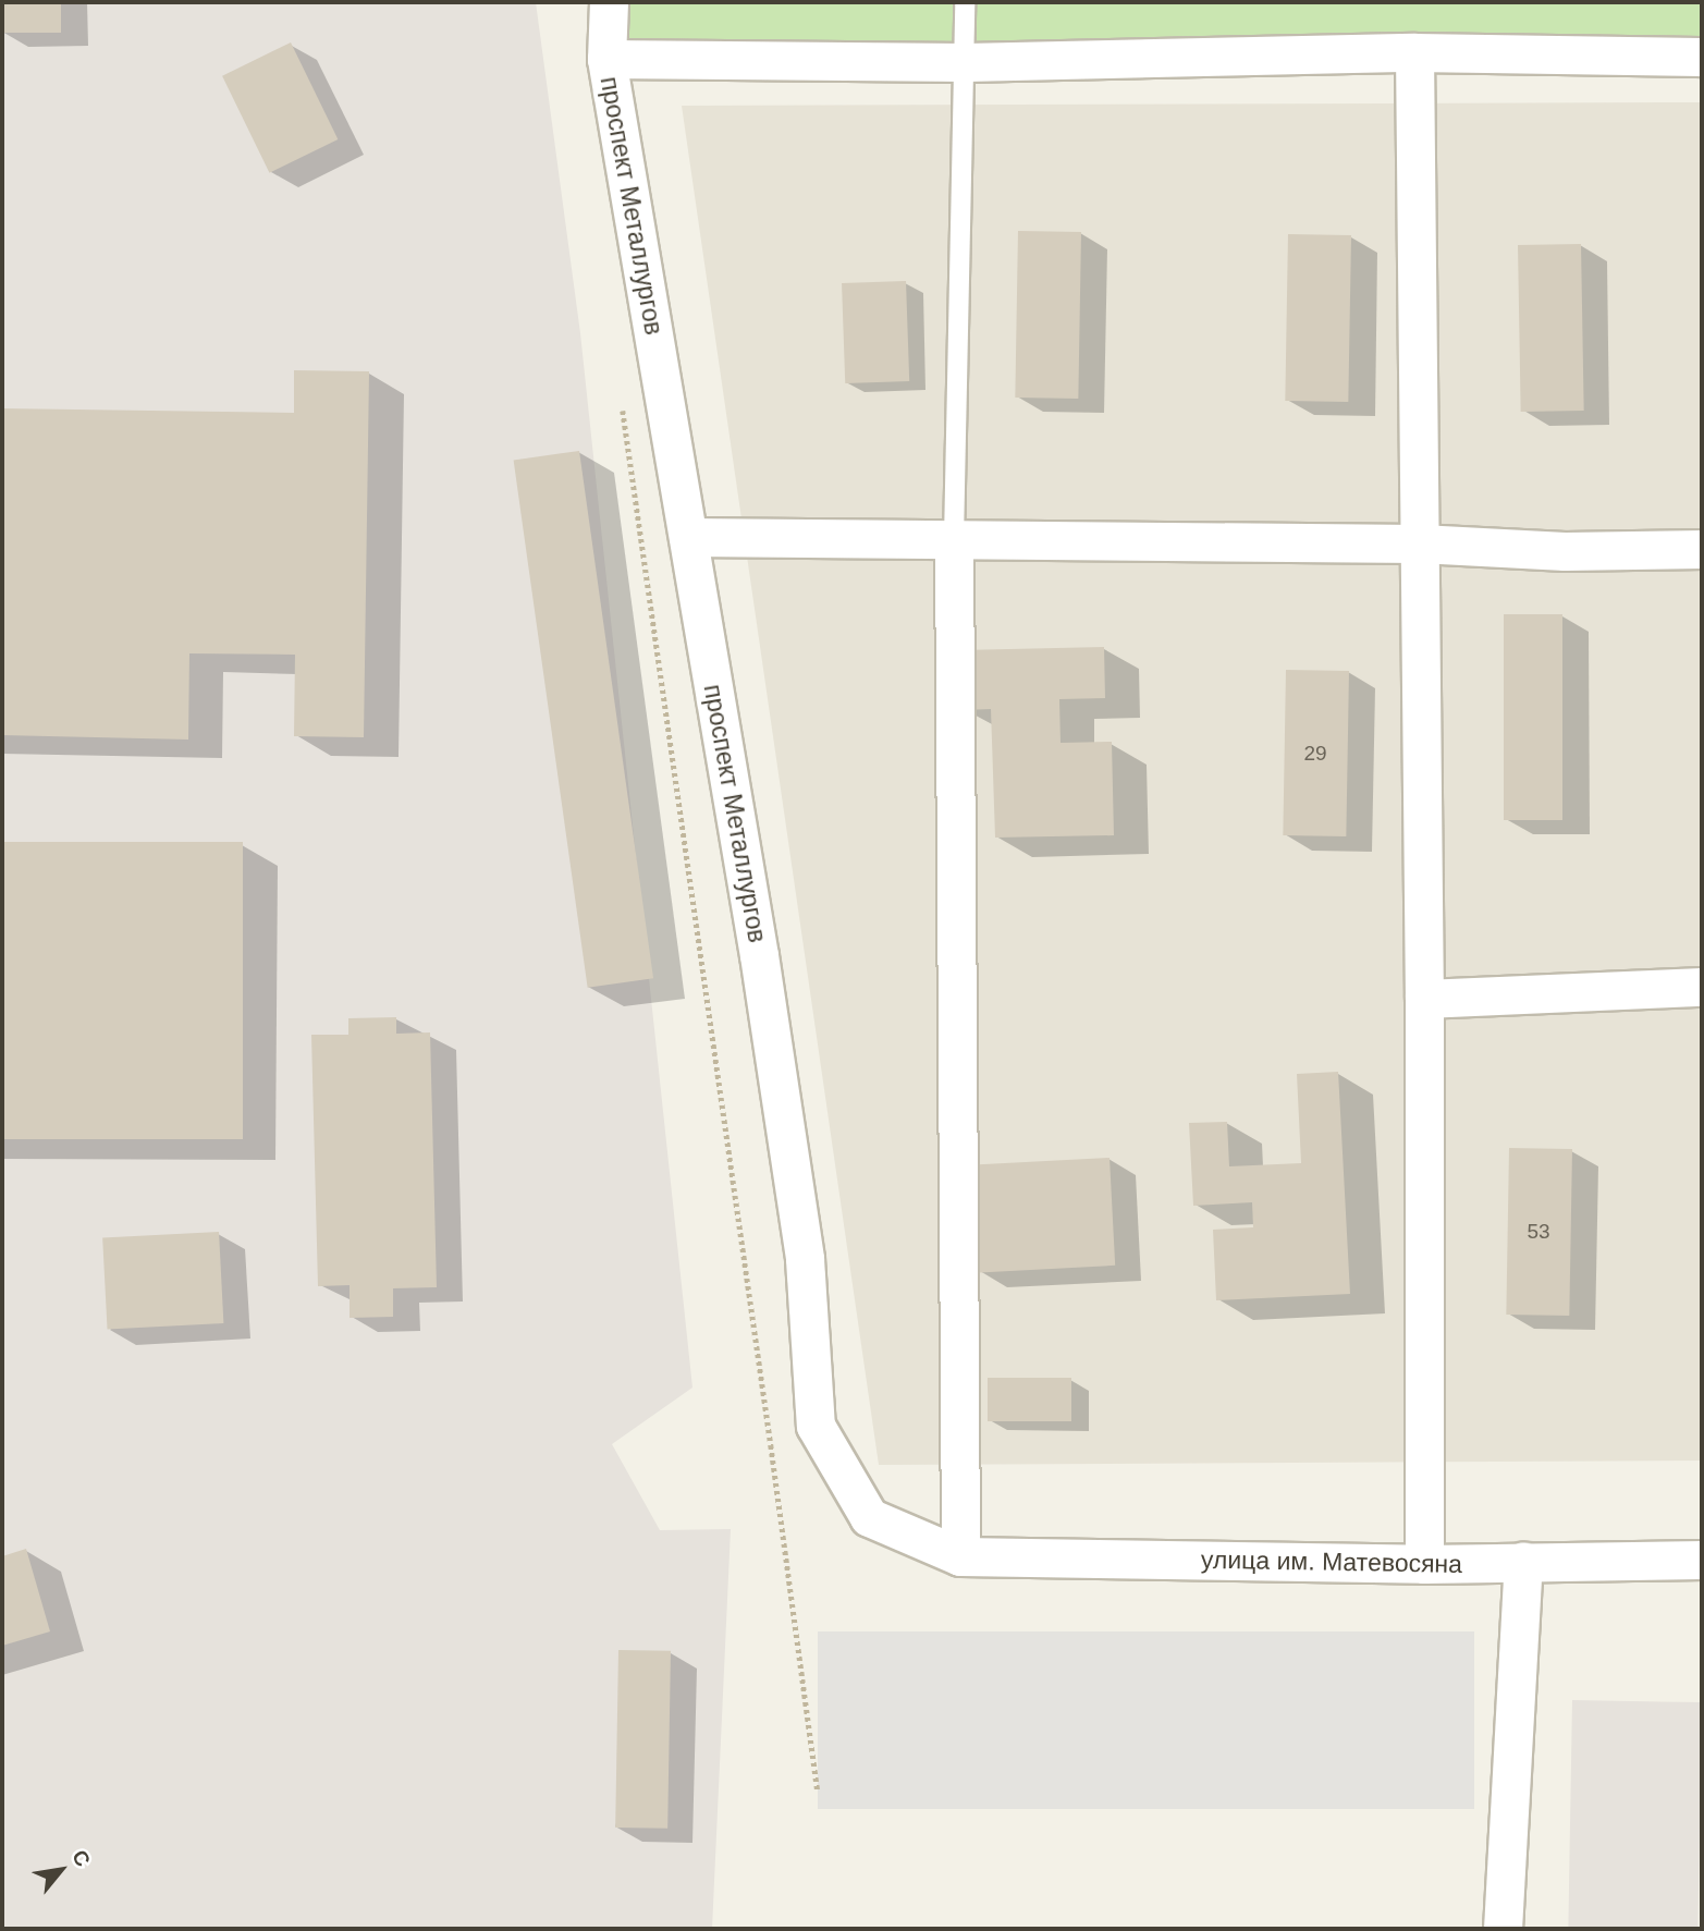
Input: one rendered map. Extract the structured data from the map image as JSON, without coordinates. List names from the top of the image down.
{
  "streets": {
    "street": ["проспект Металлургов", "улица им. Матевосяна"]
  },
  "crossings": [
    ["проспект Металлургов", "улица им. Матевосяна"]
  ],
  "house_numbers": ["29", "53"],
  "north": "top right"
}
